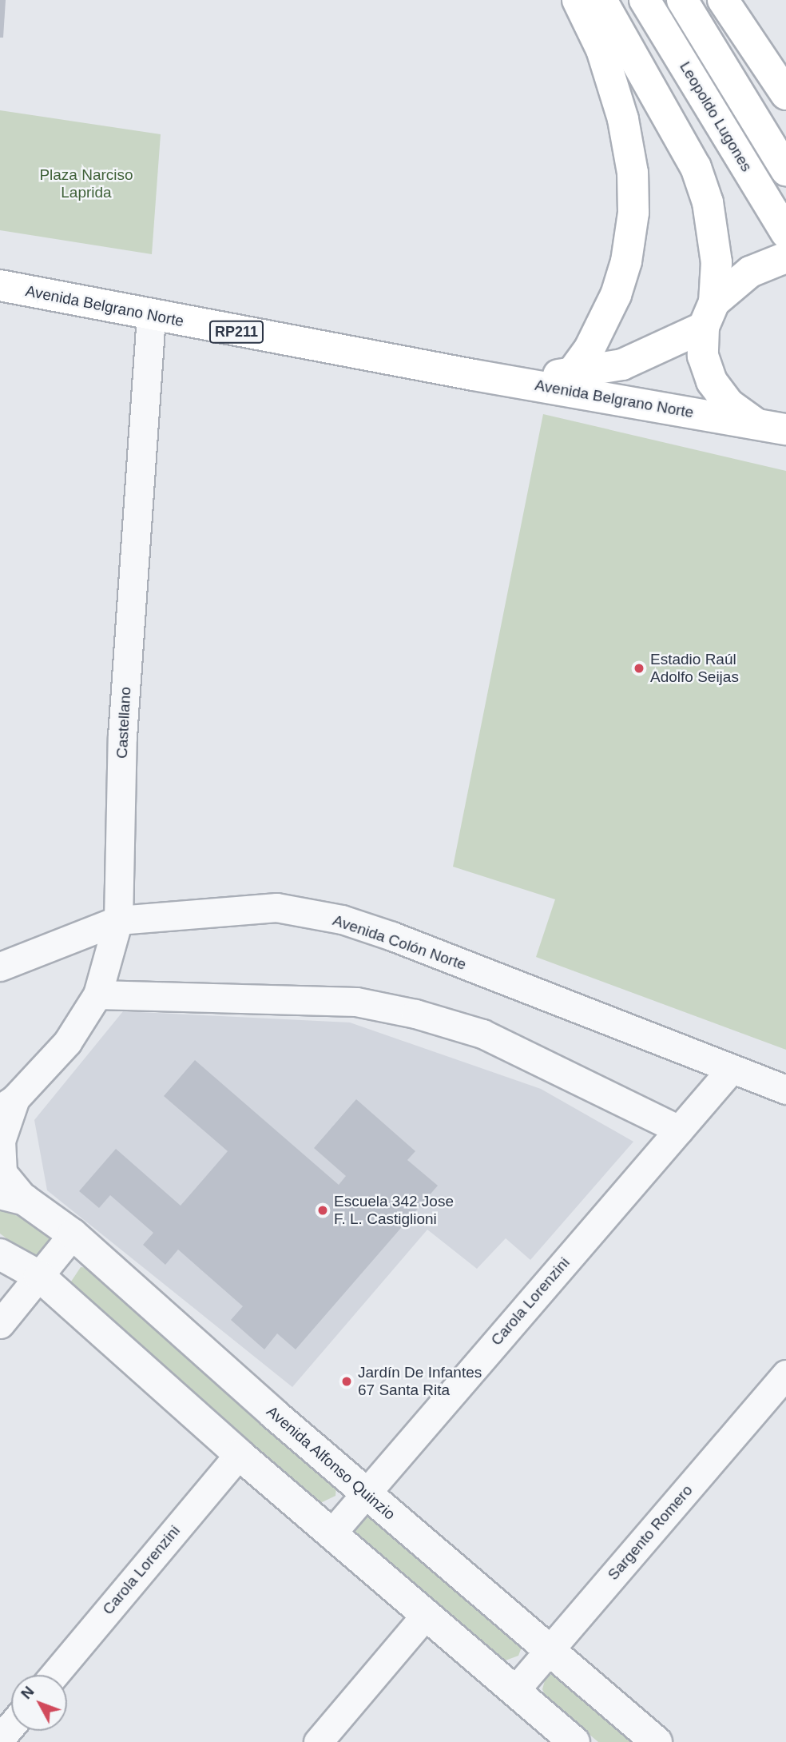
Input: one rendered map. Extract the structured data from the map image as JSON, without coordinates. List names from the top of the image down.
{
  "streets": {
    "main road": ["Leopoldo Lugones", "Avenida Belgrano Norte", "RP211"],
    "street": [
      "Castellano",
      "Avenida Colón Norte",
      "Carola Lorenzini",
      "Avenida Alfonso Quinzio",
      "Sargento Romero"
    ]
  },
  "crossings": [
    ["Avenida Belgrano Norte", "Castellano"],
    ["Castellano", "Avenida Colón Norte"],
    ["Castellano", "Avenida Alfonso Quinzio"],
    ["Avenida Colón Norte", "Carola Lorenzini"],
    ["Carola Lorenzini", "Avenida Alfonso Quinzio"],
    ["Avenida Alfonso Quinzio", "Sargento Romero"]
  ],
  "parks": ["Plaza Narciso Laprida"],
  "places": ["Estadio Raúl Adolfo Seijas", "Escuela 342 Jose F. L. Castiglioni", "Jardín De Infantes 67 Santa Rita"],
  "north": "top left"
}
